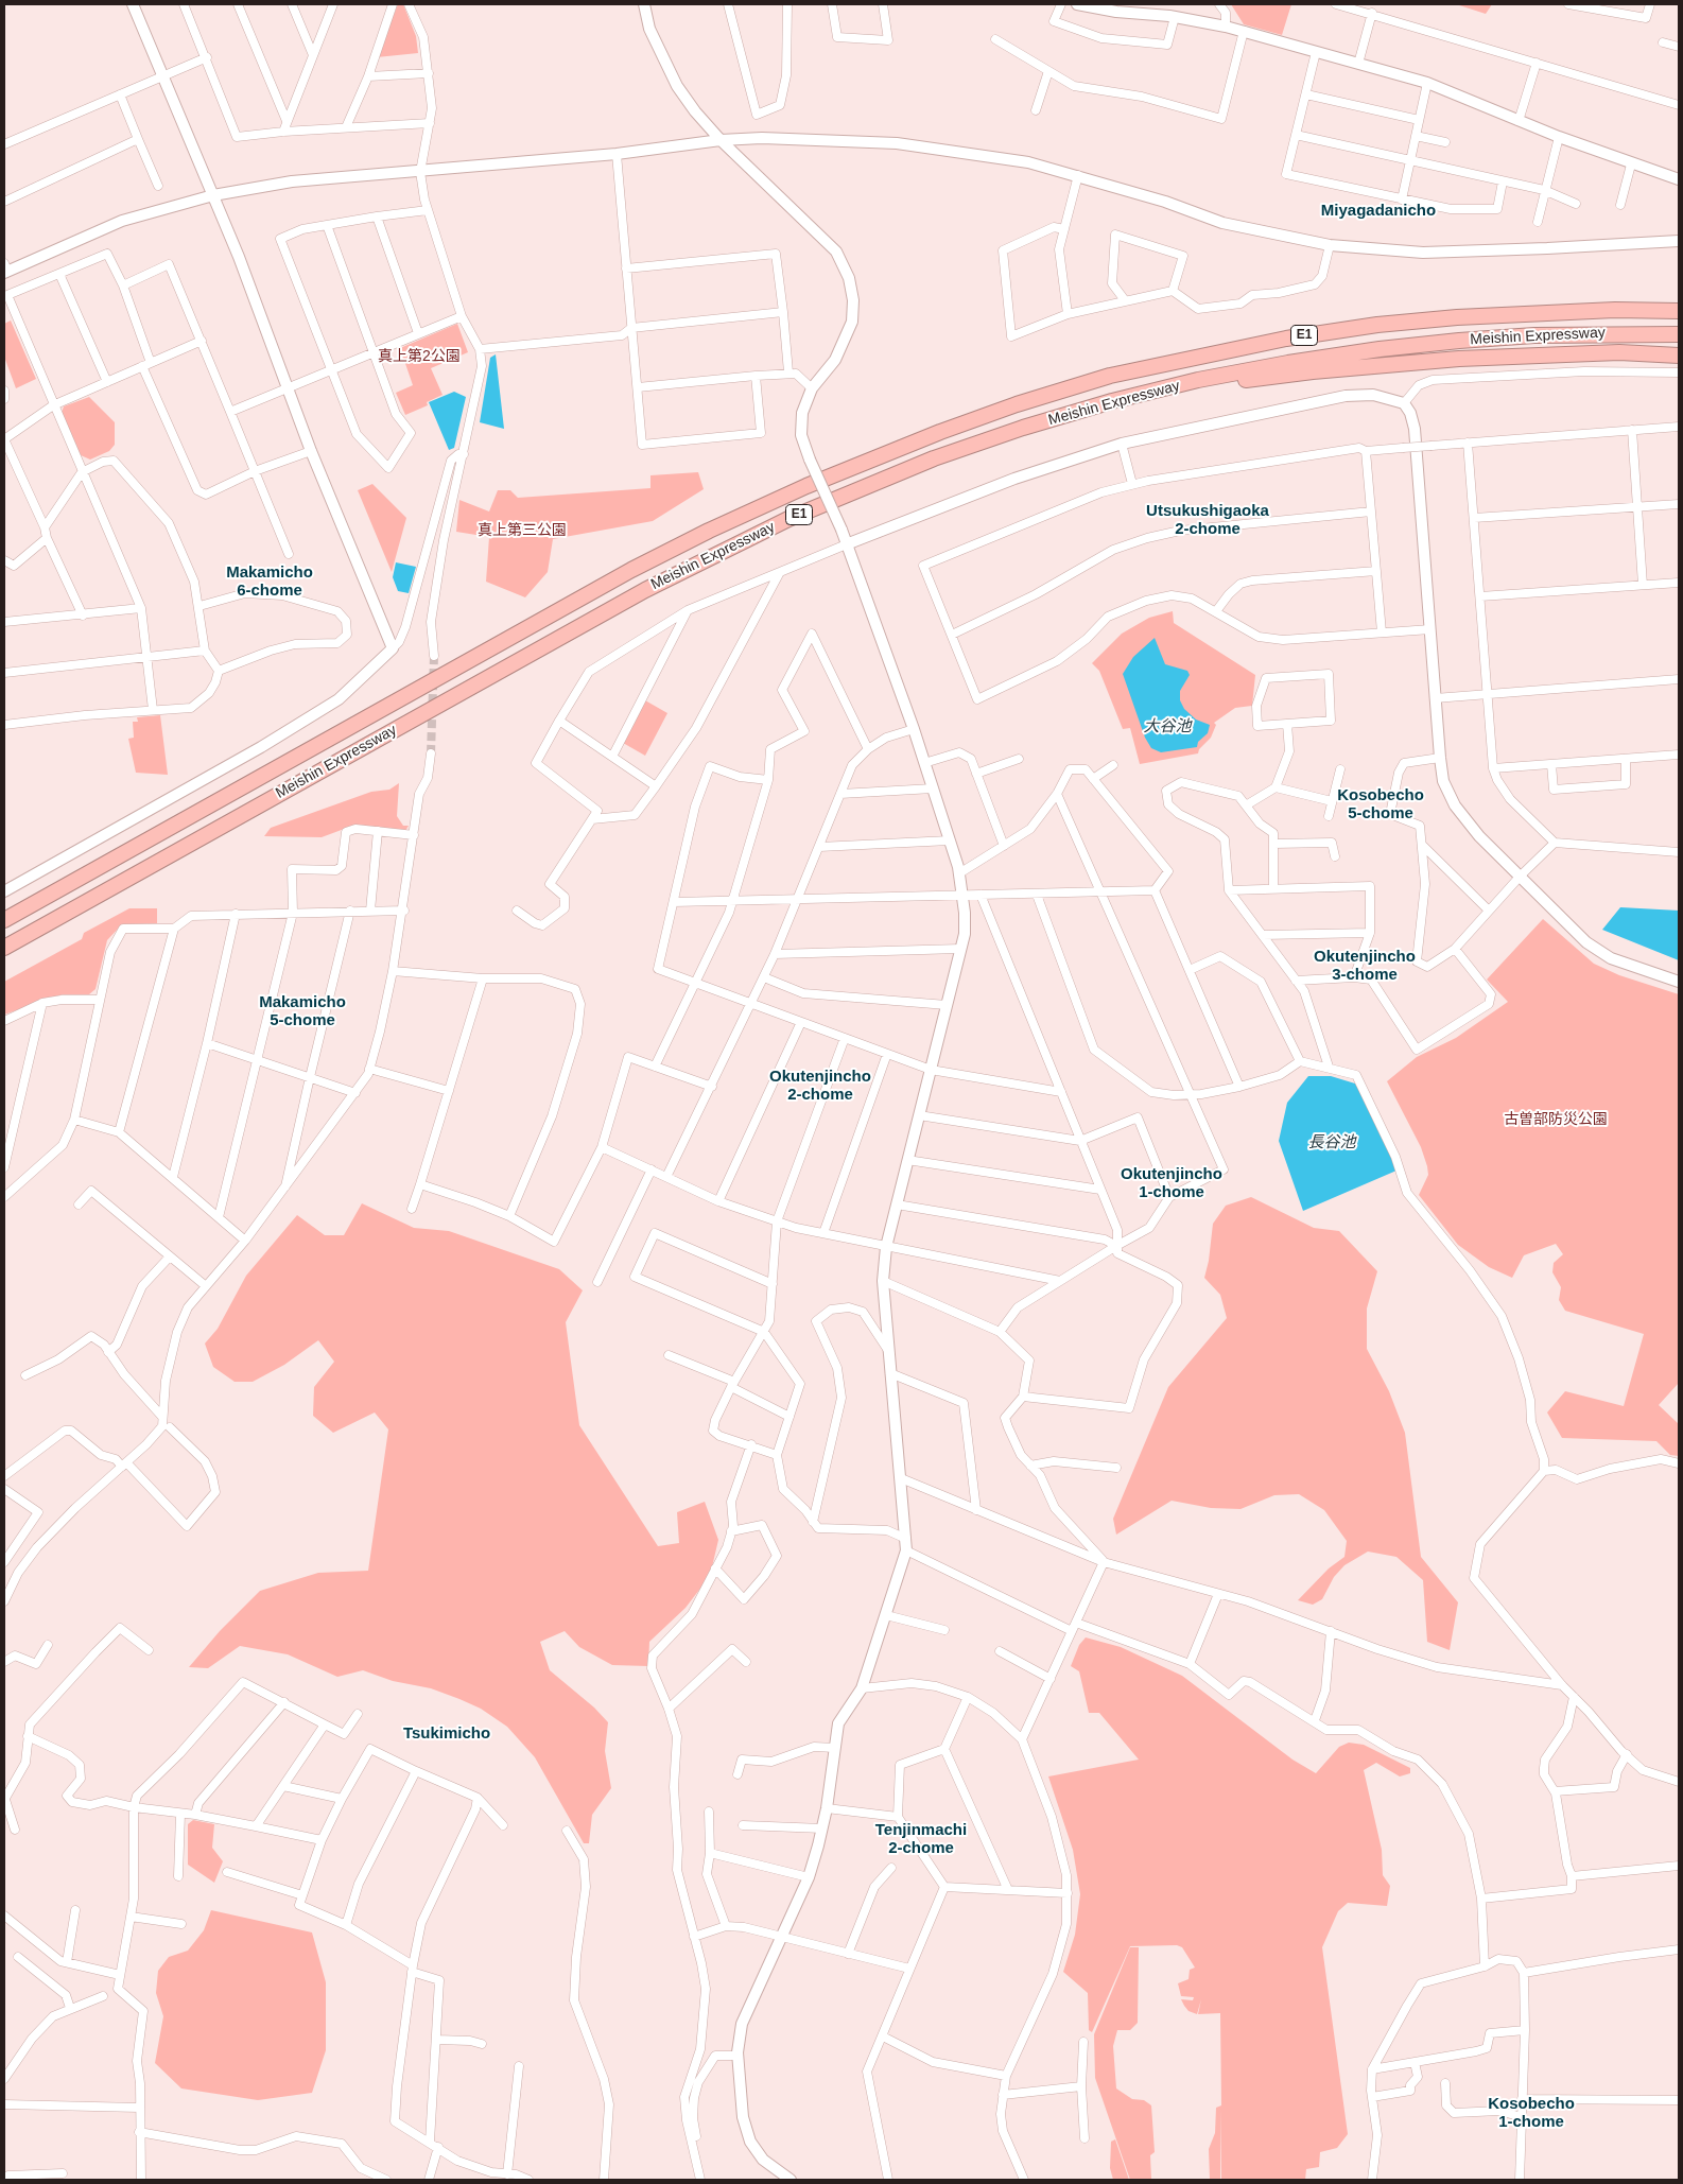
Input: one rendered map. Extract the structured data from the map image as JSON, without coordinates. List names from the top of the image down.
{
  "streets": {
    "highway": ["E1", "Meishin Expressway"]
  },
  "districts": [
    "Miyagadanicho",
    "Utsukushigaoka 2-chome",
    "Makamicho 6-chome",
    "Kosobecho 5-chome",
    "Okutenjincho 3-chome",
    "Makamicho 5-chome",
    "Okutenjincho 2-chome",
    "Okutenjincho 1-chome",
    "Tsukimicho",
    "Tenjinmachi 2-chome",
    "Kosobecho 1-chome"
  ],
  "water": ["大谷池", "長谷池"],
  "parks": ["真上第2公園", "真上第三公園", "古曽部防災公園"]
}
